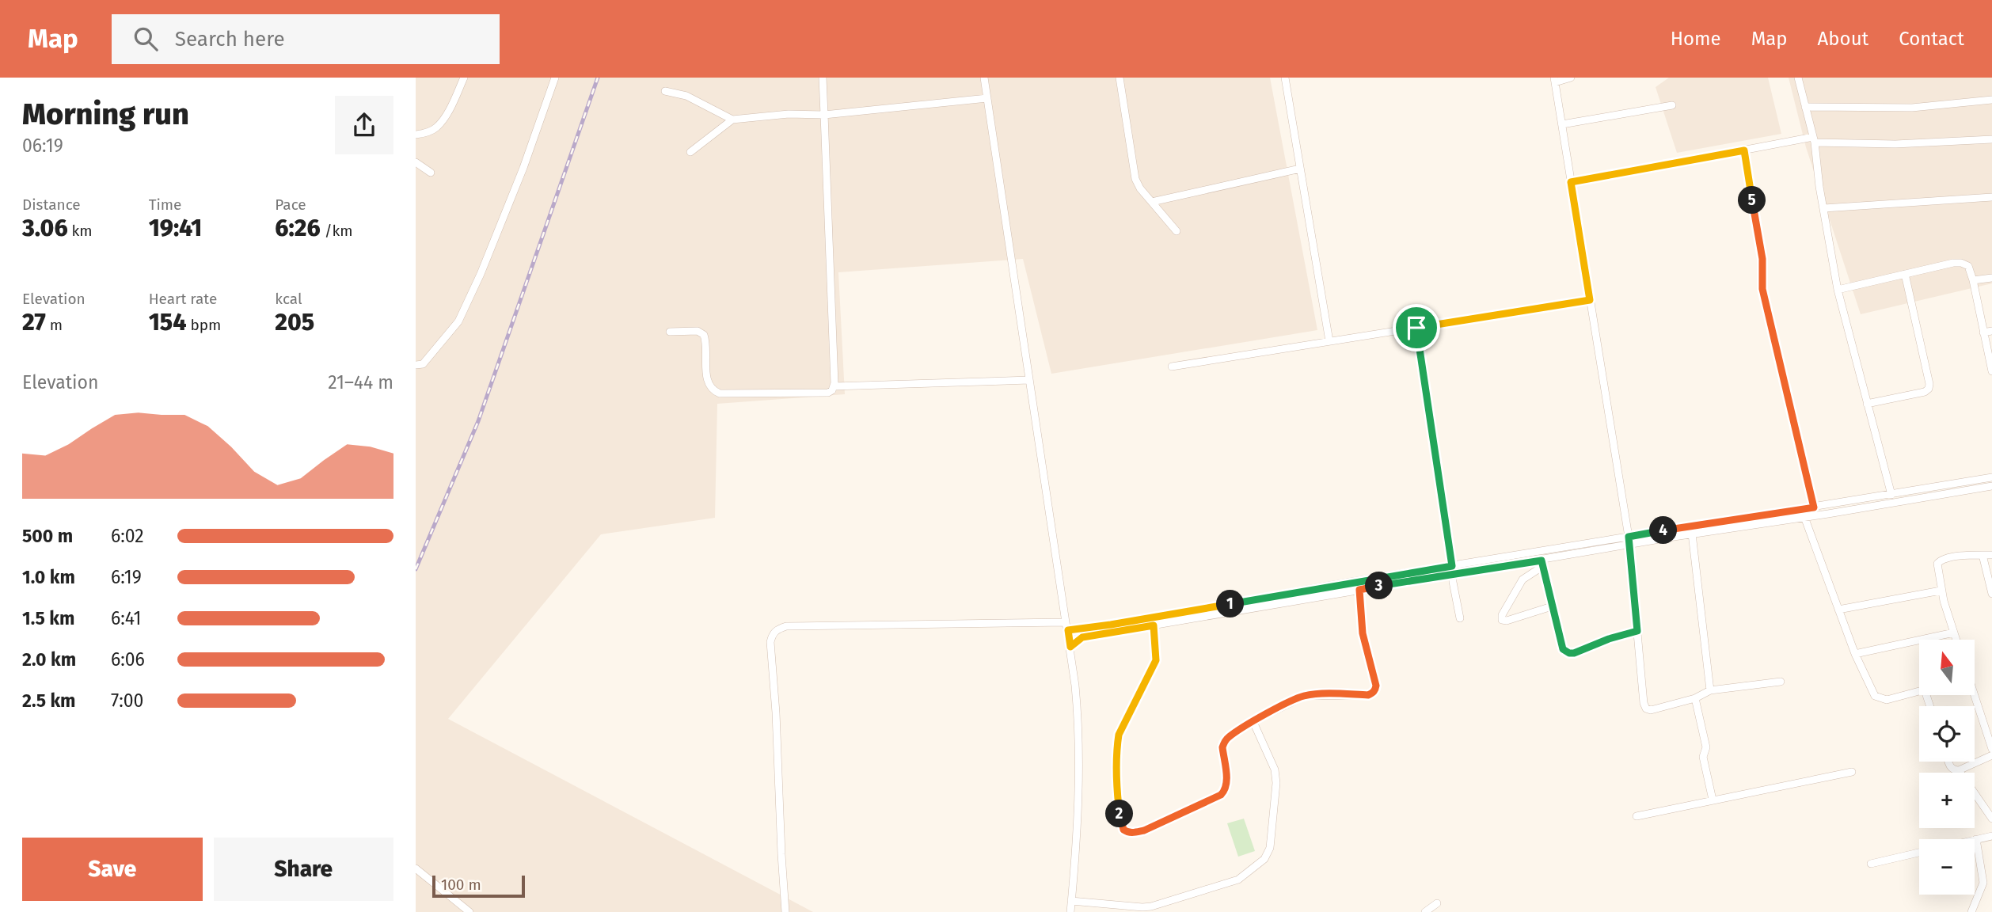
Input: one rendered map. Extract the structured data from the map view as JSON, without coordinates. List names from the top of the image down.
{
  "scale_bar": "100 m",
  "north": "top",
  "page": {
    "header": "Map",
    "search": "Search here",
    "nav": [
      "Home",
      "Map",
      "About",
      "Contact"
    ],
    "heading": ["Morning run", "06:19"],
    "stats": [
      ["Distance", "3.06 km"],
      ["Time", "19:41"],
      ["Pace", "6:26 /km"],
      ["Elevation", "27 m"],
      ["Heart rate", "154 bpm"],
      ["kcal", "205"]
    ],
    "pins": [
      "5",
      "4",
      "3",
      "1",
      "2"
    ],
    "chart": ["Elevation", "21–44 m"],
    "list": [
      {
        "name": "500 m",
        "note": "6:02"
      },
      {
        "name": "1.0 km",
        "note": "6:19"
      },
      {
        "name": "1.5 km",
        "note": "6:41"
      },
      {
        "name": "2.0 km",
        "note": "6:06"
      },
      {
        "name": "2.5 km",
        "note": "7:00"
      }
    ],
    "map_buttons": ["+", "−"],
    "buttons": ["Save", "Share"],
    "scale": "100 m"
  }
}
